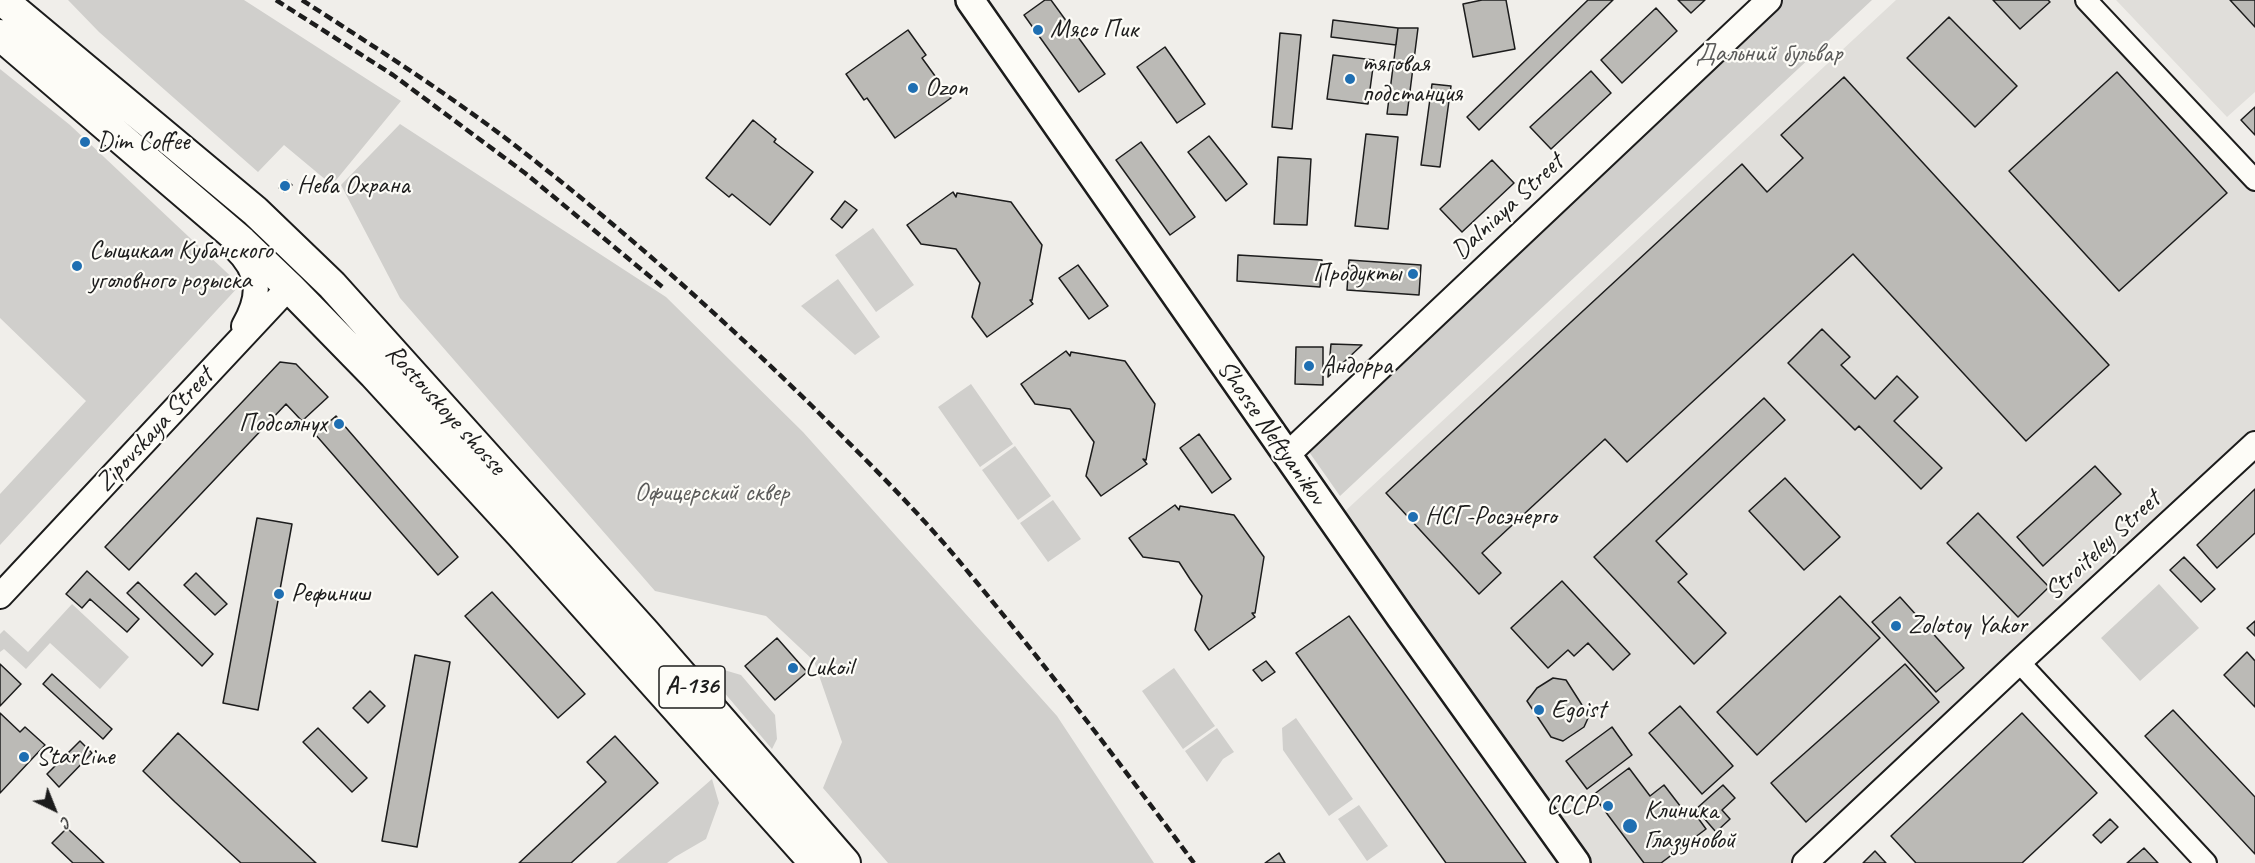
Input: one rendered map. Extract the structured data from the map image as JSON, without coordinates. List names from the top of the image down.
{
  "streets": {
    "main road": [
      "Rostovskoye shosse",
      "Zipovskaya Street",
      "Shosse Neftyanikov",
      "А-136"
    ],
    "street": ["Dalniaya Street", "Stroiteley Street"]
  },
  "crossings": [
    ["Dalniaya Street", "Shosse Neftyanikov"],
    ["Rostovskoye shosse", "Zipovskaya Street"]
  ],
  "parks": ["Дальний бульвар", "Офицерский сквер"],
  "places": [
    "Мясо Пик",
    "тяговая подстанция",
    "Ozon",
    "Dim Coffee",
    "Нева Охрана",
    "Сыщикам Кубанского уголовного розыска",
    "Продукты",
    "Андорра",
    "Подсолнух",
    "НСГ-Росэнерго",
    "Рефиниш",
    "Zolotoy Yakor",
    "Lukoil",
    "Egoist",
    "StarLine",
    "СССР",
    "Клиника Глазуновой"
  ],
  "north": "bottom right"
}
